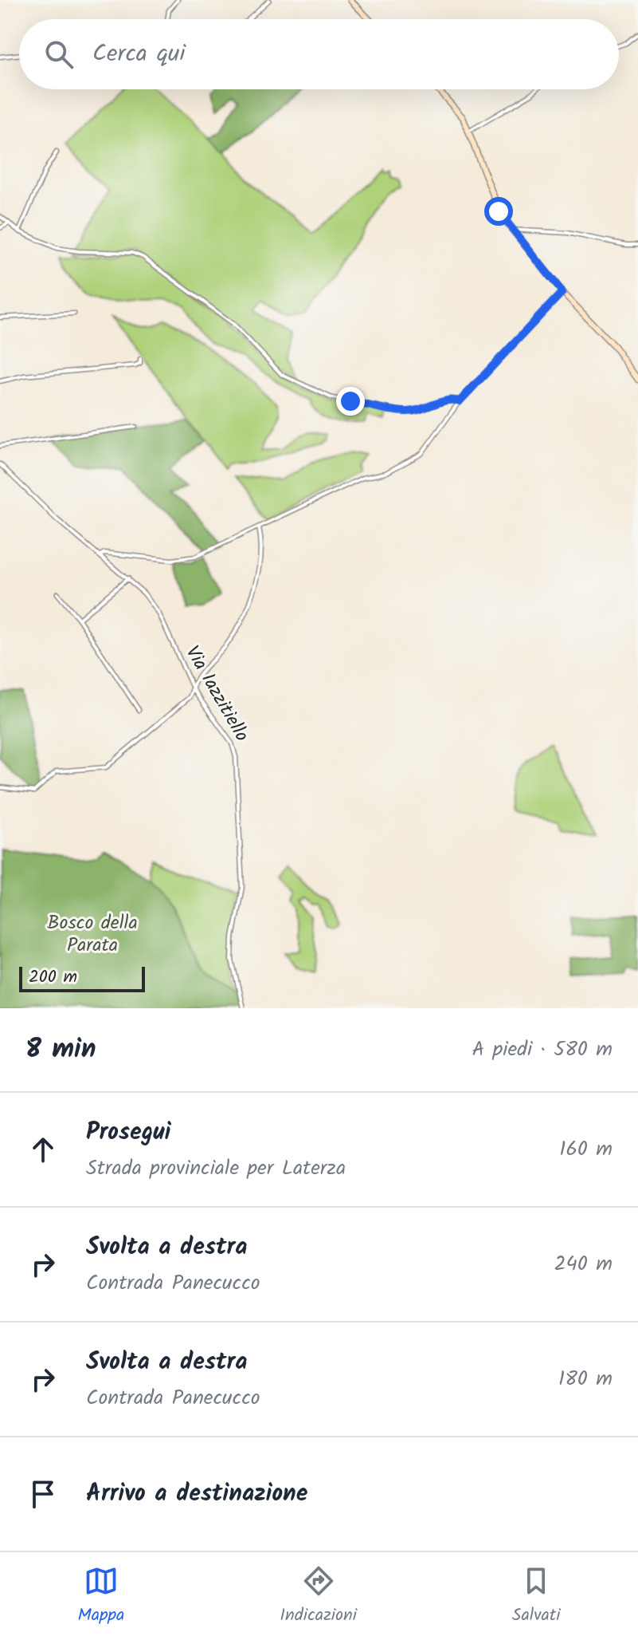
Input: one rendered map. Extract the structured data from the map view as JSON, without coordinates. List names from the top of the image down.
{
  "streets": {
    "street": ["Via Iazzitiello"]
  },
  "parks": ["Bosco della Parata"],
  "scale_bar": "200 m",
  "page": {
    "search": "Cerca qui",
    "scale": "200 m",
    "heading": ["8 min", "A piedi · 580 m"],
    "list": [
      ["Prosegui", "Strada provinciale per Laterza", "160 m"],
      ["Svolta a destra", "Contrada Panecucco", "240 m"],
      ["Svolta a destra", "Contrada Panecucco", "180 m"],
      "Arrivo a destinazione"
    ],
    "nav": ["Mappa", "Indicazioni", "Salvati"]
  }
}
